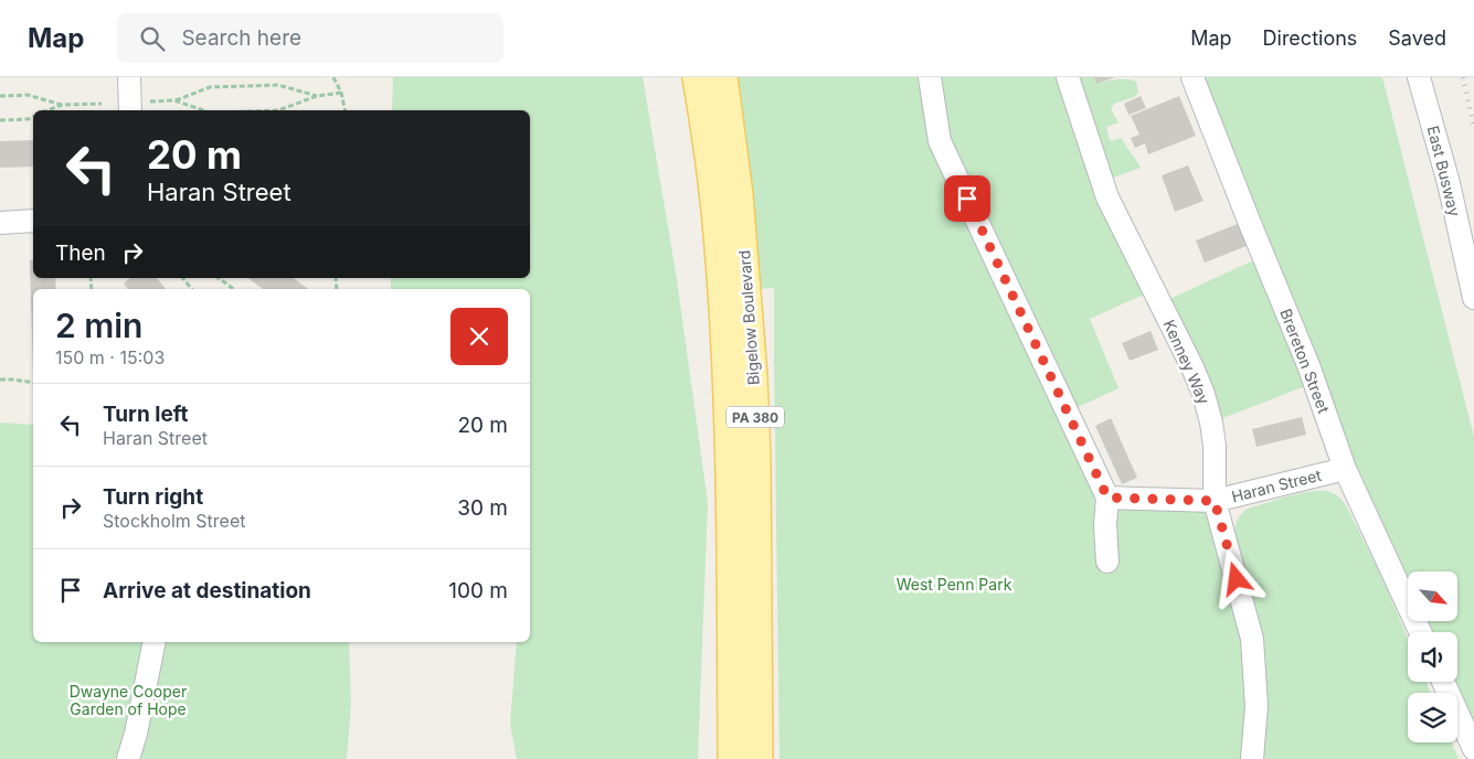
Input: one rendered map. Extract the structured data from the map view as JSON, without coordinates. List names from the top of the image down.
{
  "streets": {
    "main road": ["Bigelow Boulevard", "PA 380"],
    "street": [
      "East Busway",
      "Brereton Street",
      "Kenney Way",
      "Haran Street"
    ]
  },
  "crossings": [
    ["Brereton Street", "Haran Street"],
    ["Kenney Way", "Haran Street"]
  ],
  "parks": ["West Penn Park", "Dwayne Cooper Garden of Hope"],
  "north": "bottom right",
  "page": {
    "header": "Map",
    "search": "Search here",
    "nav": ["Map", "Directions", "Saved"],
    "turn": ["20 m", "Haran Street"],
    "then": "Then",
    "heading": ["2 min", "150 m · 15:03"],
    "list": [
      {
        "name": "Turn left",
        "note": "Haran Street",
        "value": "20 m"
      },
      {
        "name": "Turn right",
        "note": "Stockholm Street",
        "value": "30 m"
      },
      {
        "name": "Arrive at destination",
        "value": "100 m"
      }
    ]
  }
}
